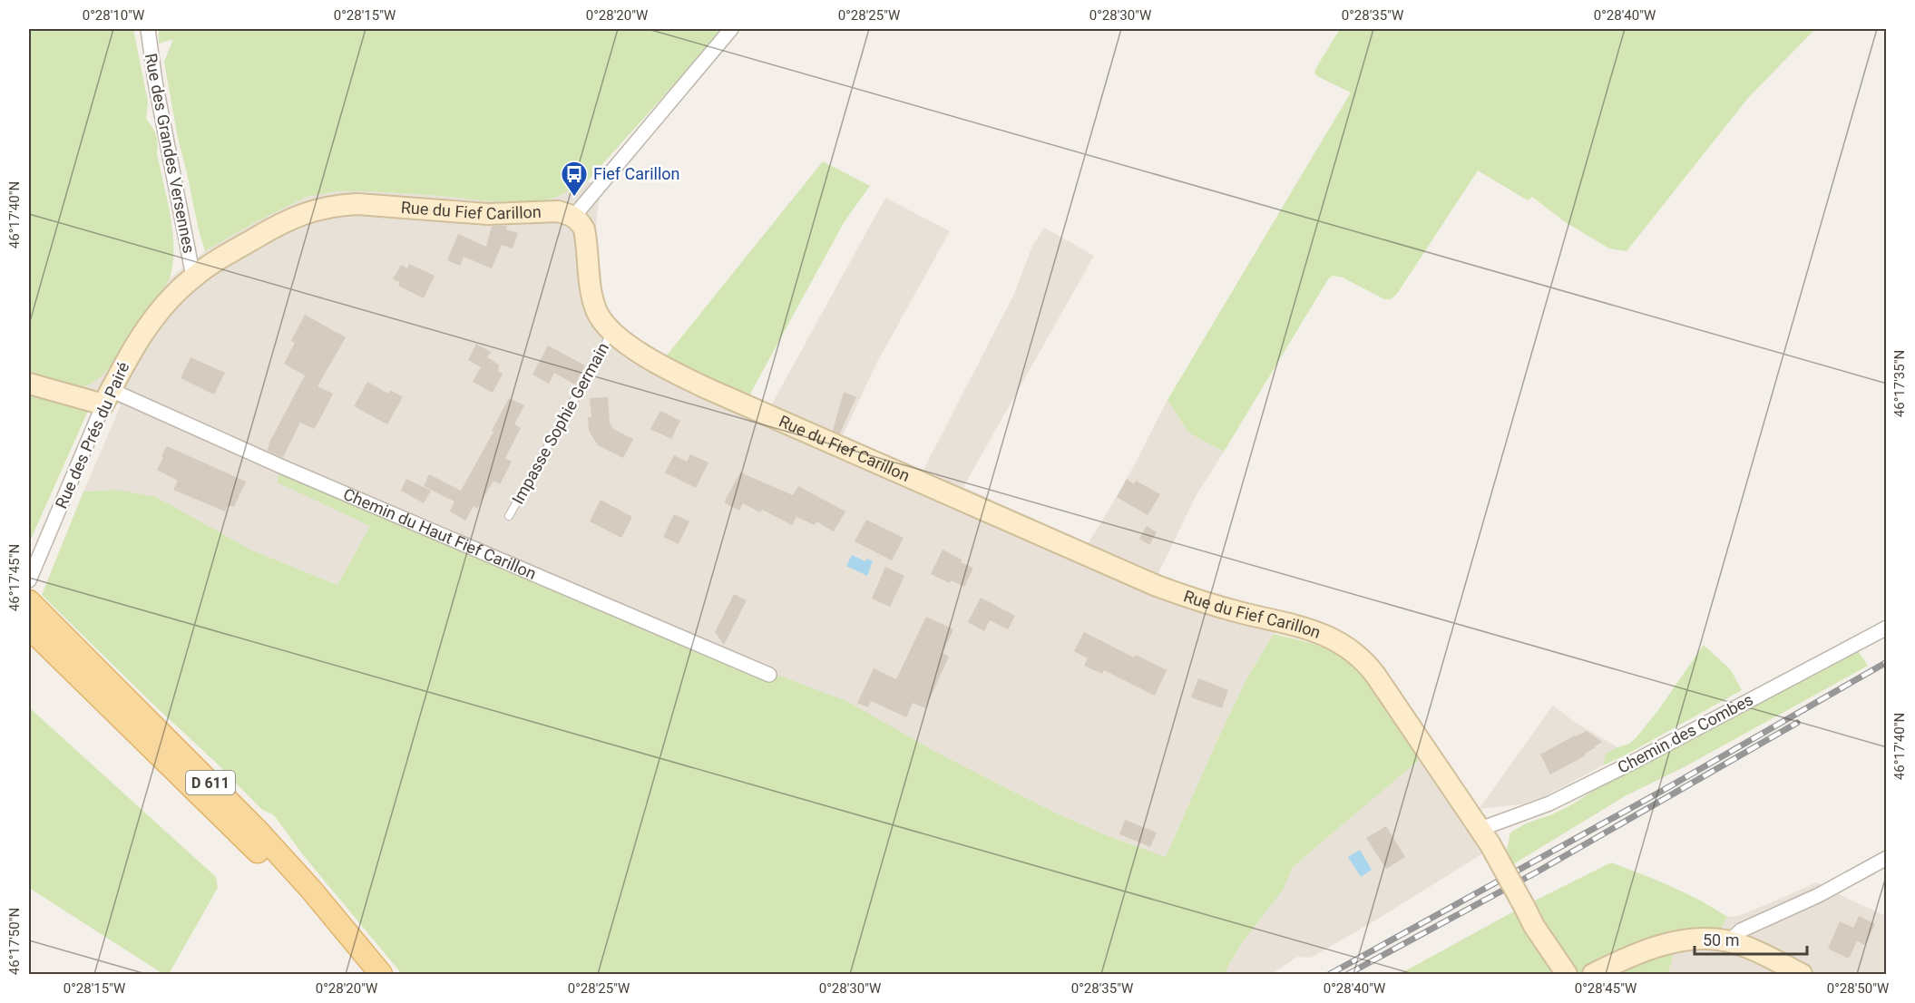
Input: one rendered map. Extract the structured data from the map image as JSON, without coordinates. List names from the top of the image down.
{
  "streets": {
    "main road": ["D 611"],
    "street": [
      "Rue des Grandes Versennes",
      "Rue du Fief Carillon",
      "Rue des Prés du Pairé",
      "Chemin du Haut Fief Carillon",
      "Chemin des Combes"
    ],
    "lane": ["Impasse Sophie Germain"]
  },
  "crossings": [
    ["Rue des Grandes Versennes", "Rue du Fief Carillon"],
    ["Rue des Grandes Versennes", "Rue des Prés du Pairé"],
    ["Rue du Fief Carillon", "Impasse Sophie Germain"],
    ["Rue du Fief Carillon", "Rue des Prés du Pairé"],
    ["Rue du Fief Carillon", "Chemin des Combes"],
    ["Rue des Prés du Pairé", "Chemin du Haut Fief Carillon"]
  ],
  "places": {
    "bus stop": ["Fief Carillon"]
  },
  "scale_bar": "50 m",
  "coordinates": [
    "0°28'10\"W",
    "0°28'15\"W",
    "0°28'20\"W",
    "0°28'25\"W",
    "0°28'30\"W",
    "0°28'35\"W",
    "0°28'40\"W",
    "46°17'40\"N",
    "46°17'35\"N",
    "46°17'45\"N",
    "46°17'50\"N",
    "0°28'45\"W",
    "0°28'50\"W"
  ]
}
